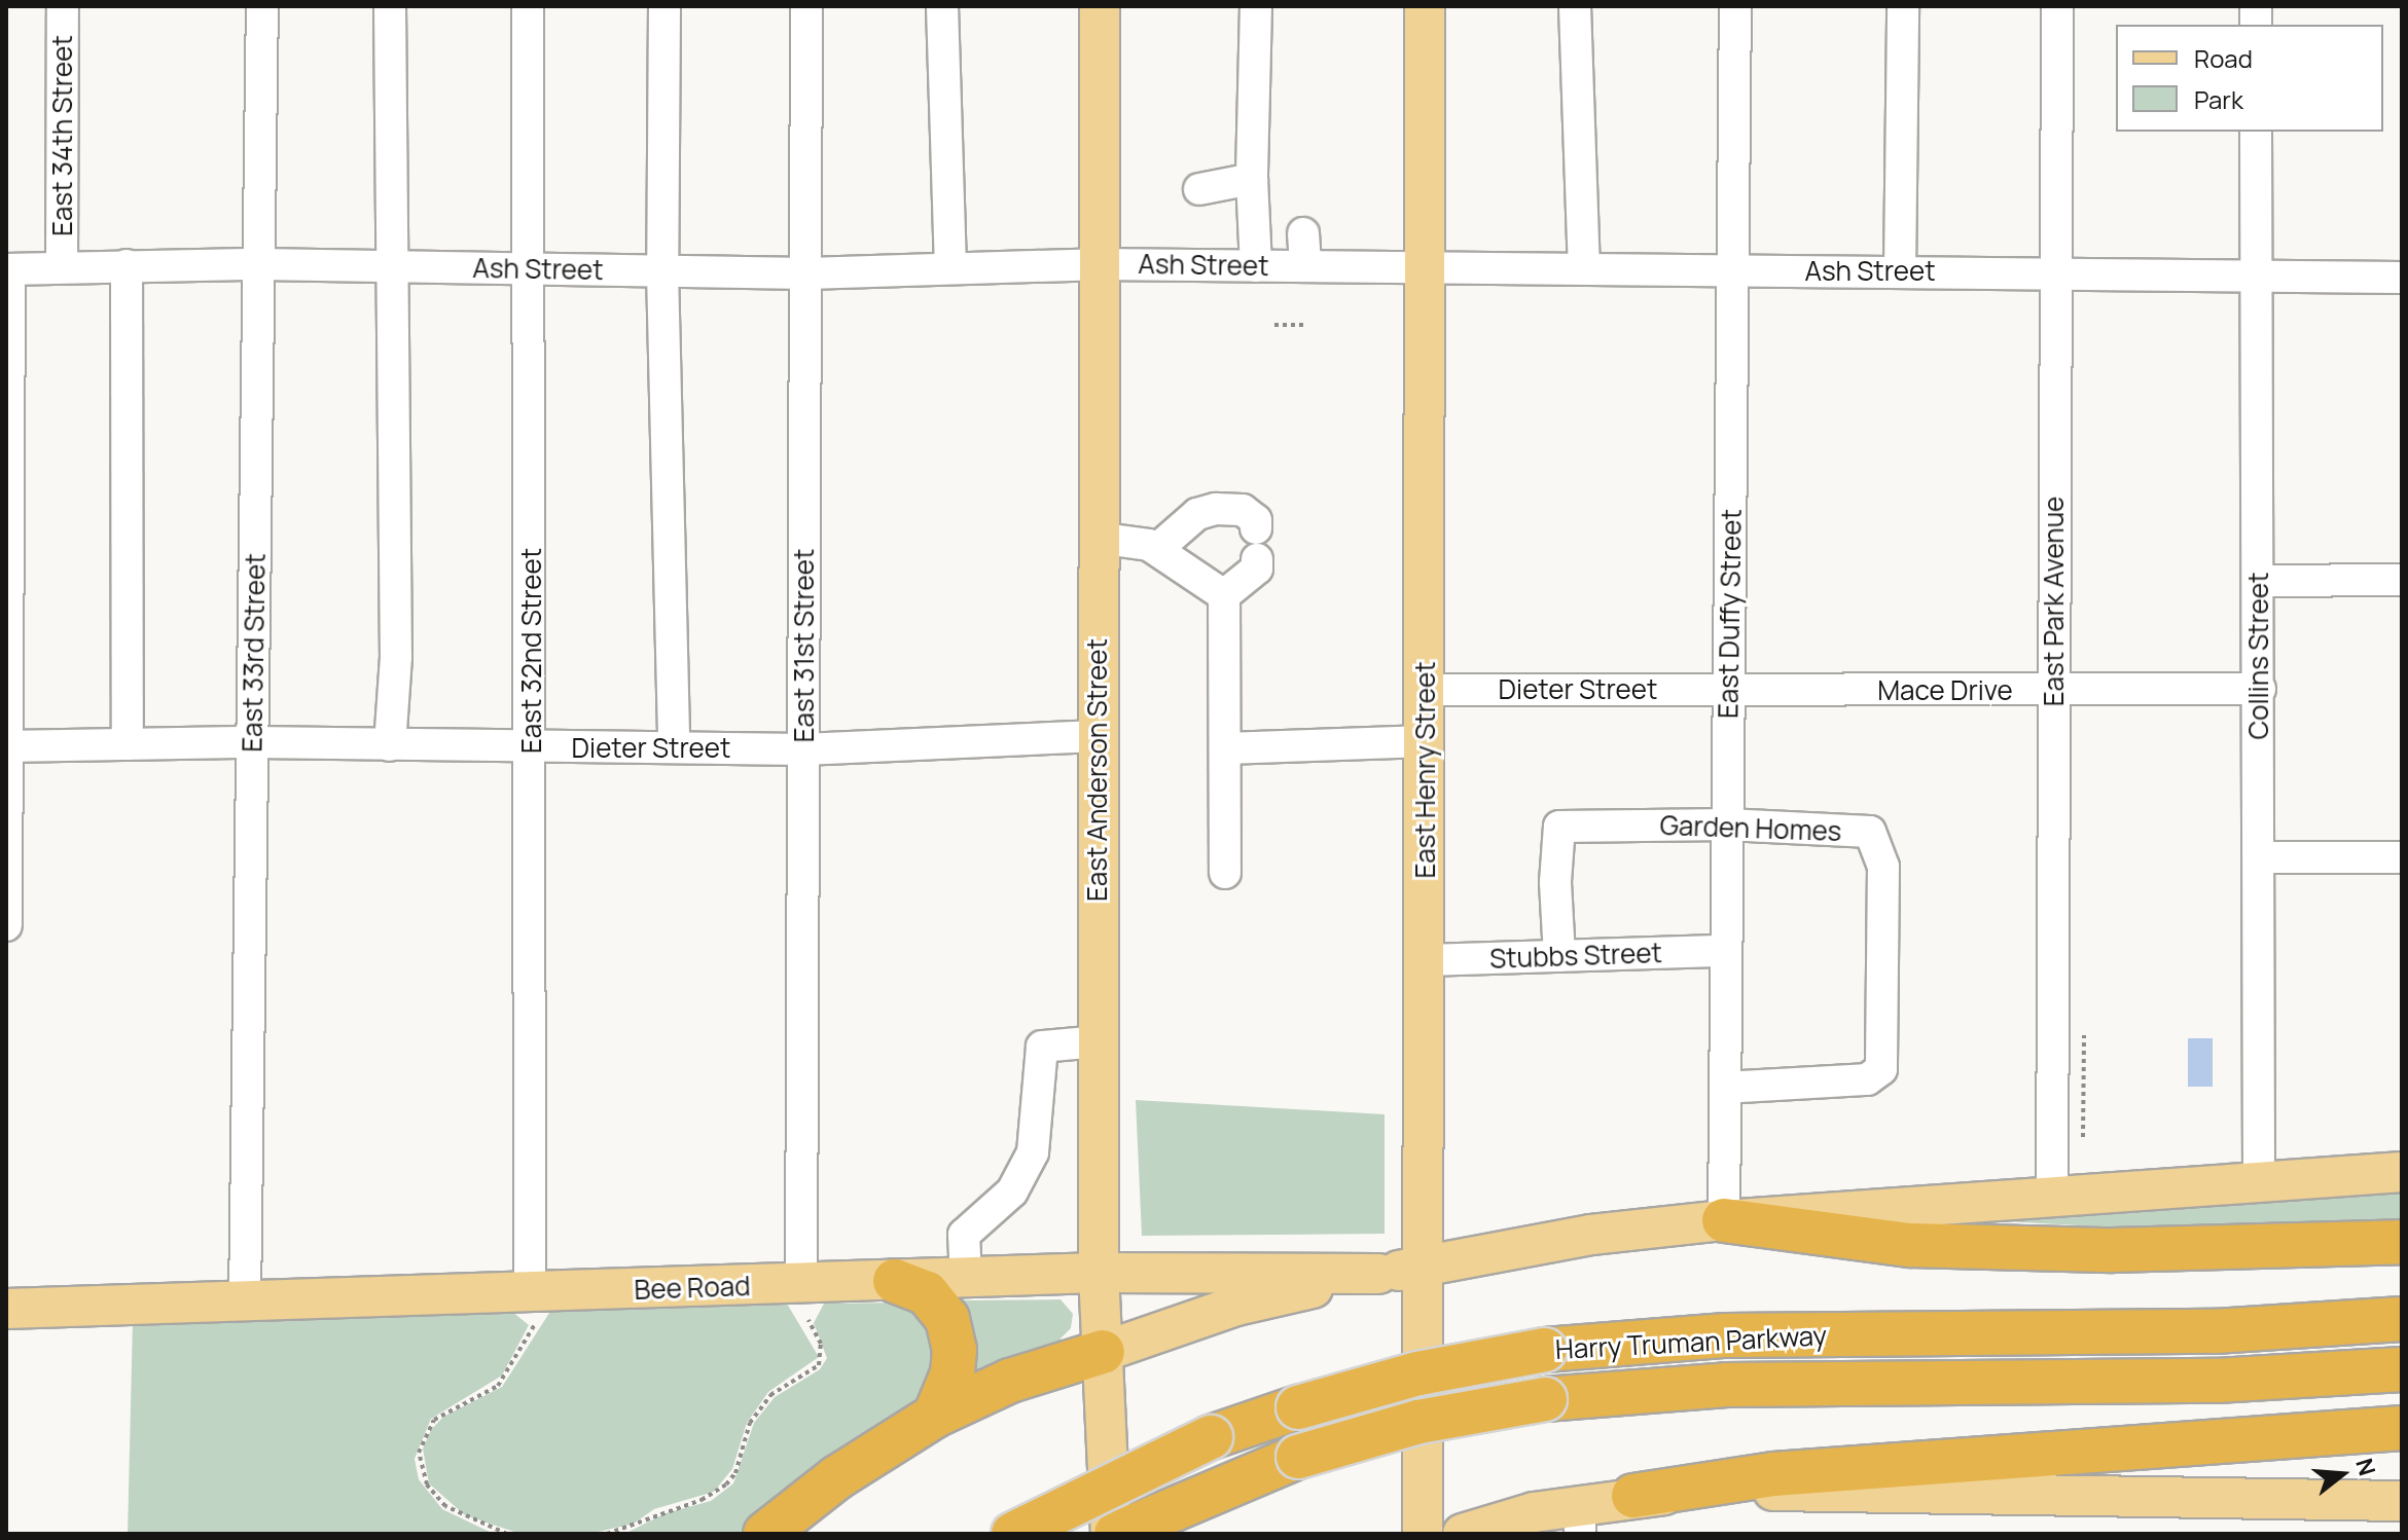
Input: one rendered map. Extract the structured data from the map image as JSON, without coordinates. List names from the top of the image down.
{
  "streets": {
    "highway": ["Harry Truman Parkway"],
    "main road": ["East Anderson Street", "East Henry Street", "Bee Road"],
    "street": [
      "East 34th Street",
      "Ash Street",
      "East Park Avenue",
      "East Duffy Street",
      "East 31st Street",
      "East 32nd Street",
      "East 33rd Street",
      "Collins Street",
      "Dieter Street",
      "Mace Drive",
      "Garden Homes",
      "Stubbs Street"
    ]
  },
  "crossings": [
    ["East 34th Street", "Ash Street"],
    ["Ash Street", "East Park Avenue"],
    ["Ash Street", "East Duffy Street"],
    ["Ash Street", "East 31st Street"],
    ["Ash Street", "East 32nd Street"],
    ["Ash Street", "East 33rd Street"],
    ["Ash Street", "Collins Street"],
    ["Ash Street", "East Anderson Street"],
    ["Ash Street", "East Henry Street"],
    ["East Park Avenue", "Mace Drive"],
    ["East Duffy Street", "Dieter Street"],
    ["East Duffy Street", "Mace Drive"],
    ["East Duffy Street", "Garden Homes"],
    ["East Duffy Street", "Stubbs Street"],
    ["East 31st Street", "Dieter Street"],
    ["East 31st Street", "Bee Road"],
    ["East 32nd Street", "Dieter Street"],
    ["East 32nd Street", "Bee Road"],
    ["East 33rd Street", "Dieter Street"],
    ["East 33rd Street", "Bee Road"],
    ["Collins Street", "Mace Drive"],
    ["Dieter Street", "Mace Drive"],
    ["Dieter Street", "East Anderson Street"],
    ["Dieter Street", "East Henry Street"],
    ["East Anderson Street", "Bee Road"],
    ["East Anderson Street", "Harry Truman Parkway"],
    ["East Henry Street", "Stubbs Street"],
    ["Garden Homes", "Stubbs Street"]
  ],
  "legend": ["Road", "Park"],
  "north": "right"
}
